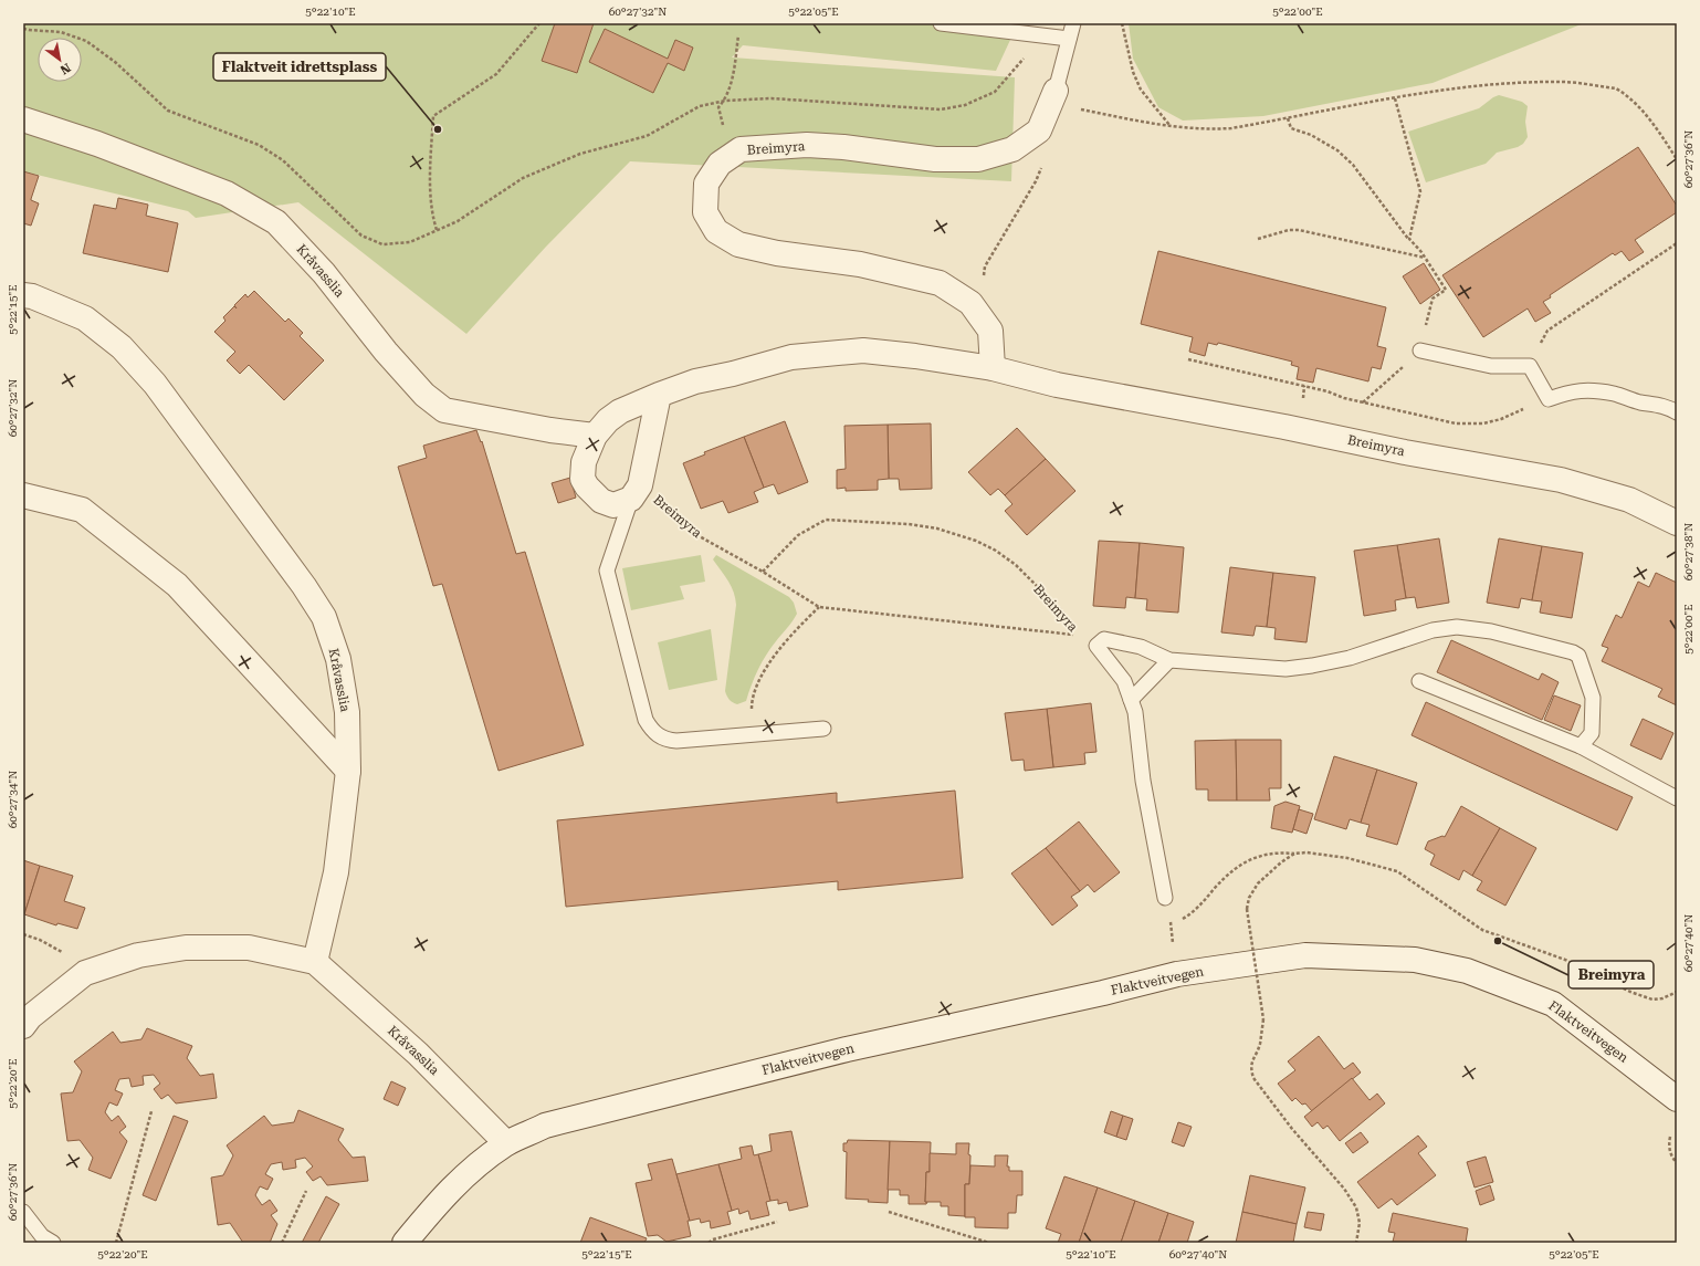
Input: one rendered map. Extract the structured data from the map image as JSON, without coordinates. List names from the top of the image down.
{
  "streets": {
    "street": ["Breimyra", "Kråvasslia", "Flaktveitvegen"]
  },
  "crossings": [
    ["Breimyra", "Kråvasslia"],
    ["Kråvasslia", "Flaktveitvegen"]
  ],
  "places": ["Flaktveit idrettsplass", "Breimyra"],
  "north": "bottom right",
  "coordinates": [
    "5°22'10\"E",
    "60°27'32\"N",
    "5°22'05\"E",
    "5°22'00\"E",
    "60°27'36\"N",
    "5°22'15\"E",
    "60°27'38\"N",
    "60°27'34\"N",
    "60°27'40\"N",
    "5°22'20\"E"
  ]
}
